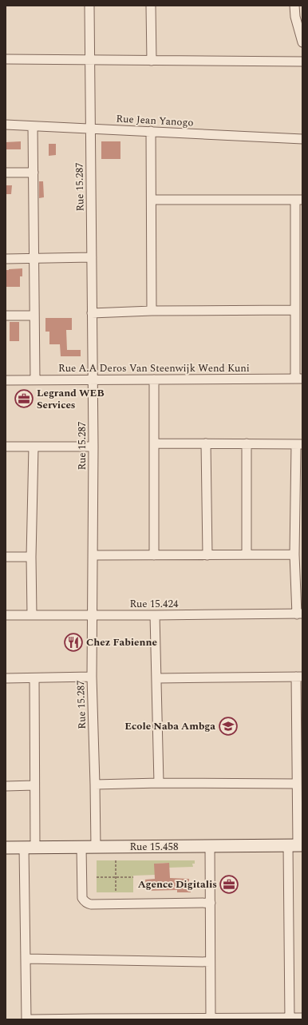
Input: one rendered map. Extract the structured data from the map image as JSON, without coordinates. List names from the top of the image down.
{
  "streets": {
    "main road": ["Rue 15.458"],
    "street": [
      "Rue Jean Yanogo",
      "Rue 15.287",
      "Rue A.A Deros Van Steenwijk Wend Kuni",
      "Rue 15.424"
    ]
  },
  "crossings": [
    ["Rue Jean Yanogo", "Rue 15.287"],
    ["Rue 15.287", "Rue A.A Deros Van Steenwijk Wend Kuni"],
    ["Rue 15.287", "Rue 15.424"],
    ["Rue 15.287", "Rue 15.458"]
  ],
  "places": {
    "office": ["Legrand WEB Services", "Agence Digitalis"],
    "restaurant": ["Chez Fabienne"],
    "school or university": ["Ecole Naba Ambga"]
  }
}
